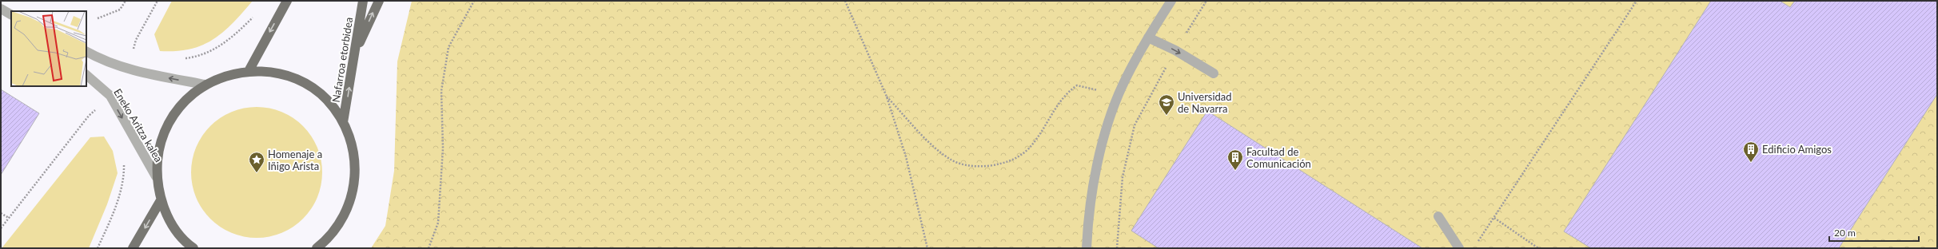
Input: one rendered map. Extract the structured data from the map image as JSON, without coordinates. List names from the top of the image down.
{
  "streets": {
    "main road": ["Nafarroa etorbidea"],
    "street": ["Eneko Aritza kalea"]
  },
  "one_way": ["Nafarroa etorbidea", "Eneko Aritza kalea"],
  "places": {
    "school or university": ["Universidad de Navarra"],
    "building": ["Edificio Amigos", "Facultad de Comunicación"],
    "place": ["Homenaje a Iñigo Arista"]
  },
  "scale_bar": "20 m"
}
